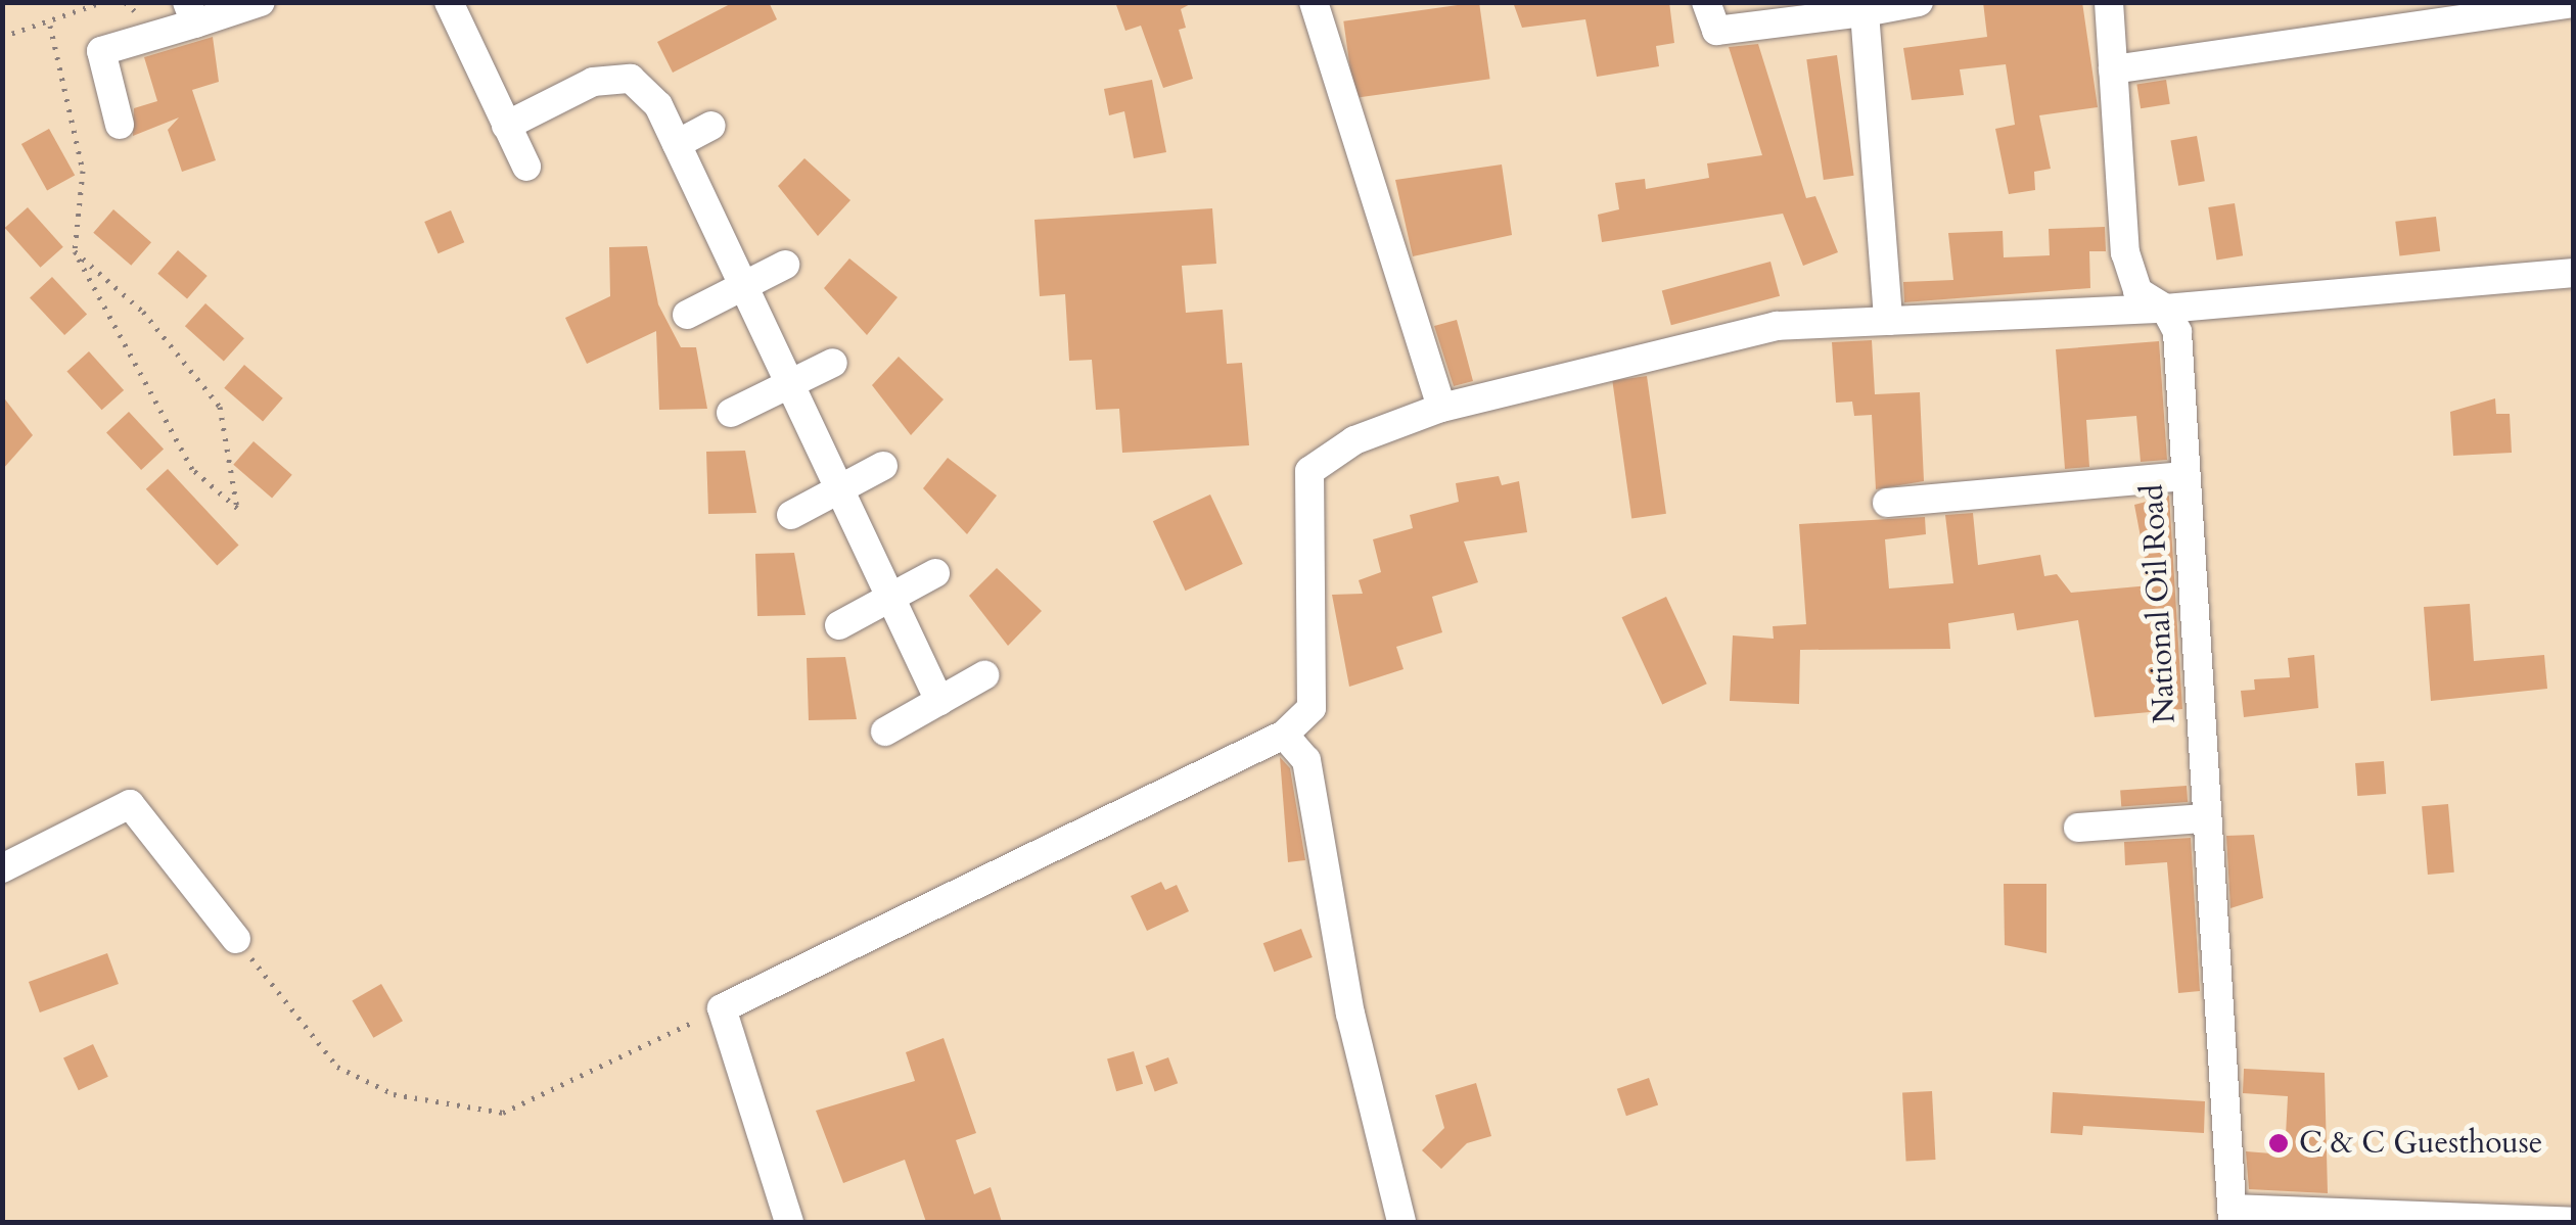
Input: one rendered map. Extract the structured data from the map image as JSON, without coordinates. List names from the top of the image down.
{
  "streets": {
    "street": ["National Oil Road"]
  },
  "places": ["C & C Guesthouse"]
}
